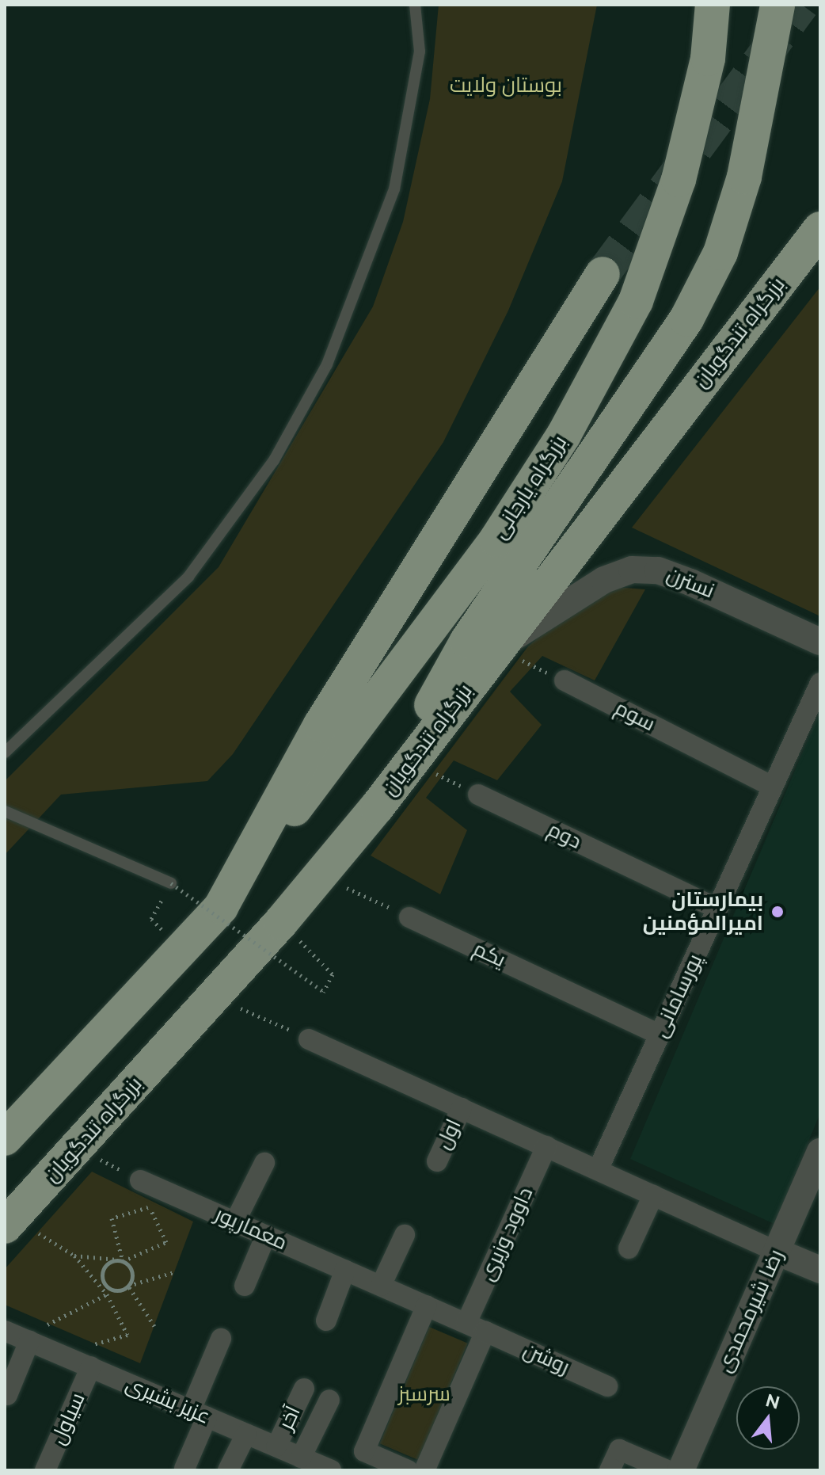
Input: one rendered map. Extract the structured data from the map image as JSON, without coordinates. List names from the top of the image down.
{
  "streets": {
    "highway": ["بزرگراه تندگویان", "بزرگراه یارجانی"],
    "street": [
      "نسترن",
      "سوم",
      "دوم",
      "یکم",
      "پورسامانی",
      "اول",
      "معمارپور",
      "داوود وزیری",
      "رضا شیرمحمدی",
      "روشن",
      "عزیز بشیری",
      "آخر",
      "سیاول"
    ]
  },
  "crossings": [
    ["بزرگراه تندگویان", "نسترن"],
    ["سوم", "پورسامانی"],
    ["دوم", "پورسامانی"],
    ["یکم", "پورسامانی"],
    ["داوود وزیری", "روشن"],
    ["عزیز بشیری", "آخر"],
    ["عزیز بشیری", "سیاول"]
  ],
  "parks": ["بوستان ولایت", "سرسبز"],
  "places": ["بیمارستان امیرالمؤمنین"],
  "north": "top"
}
